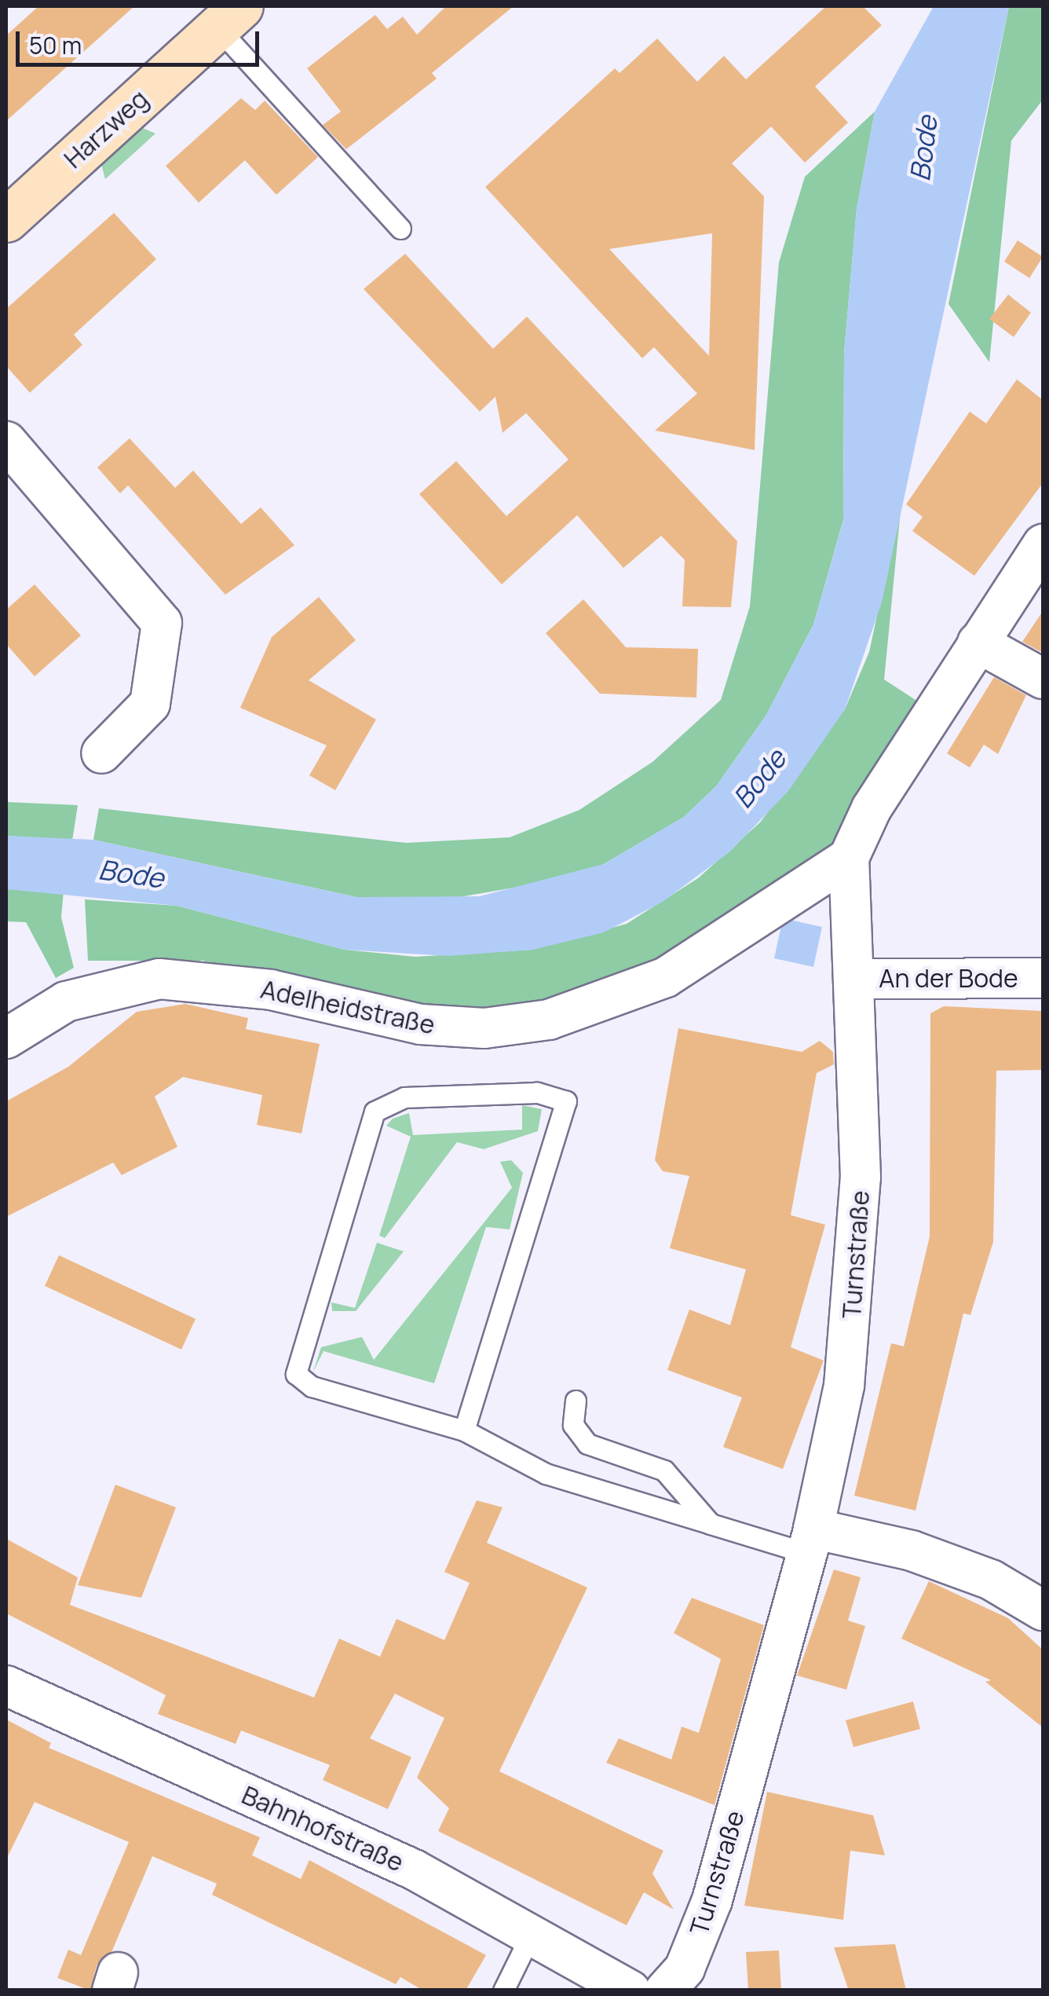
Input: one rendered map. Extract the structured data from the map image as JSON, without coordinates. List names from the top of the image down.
{
  "streets": {
    "main road": ["Harzweg"],
    "street": [
      "An der Bode",
      "Adelheidstraße",
      "Turnstraße",
      "Bahnhofstraße"
    ]
  },
  "crossings": [
    ["An der Bode", "Turnstraße"],
    ["Adelheidstraße", "Turnstraße"]
  ],
  "water": ["Bode"],
  "scale_bar": "50 m"
}
